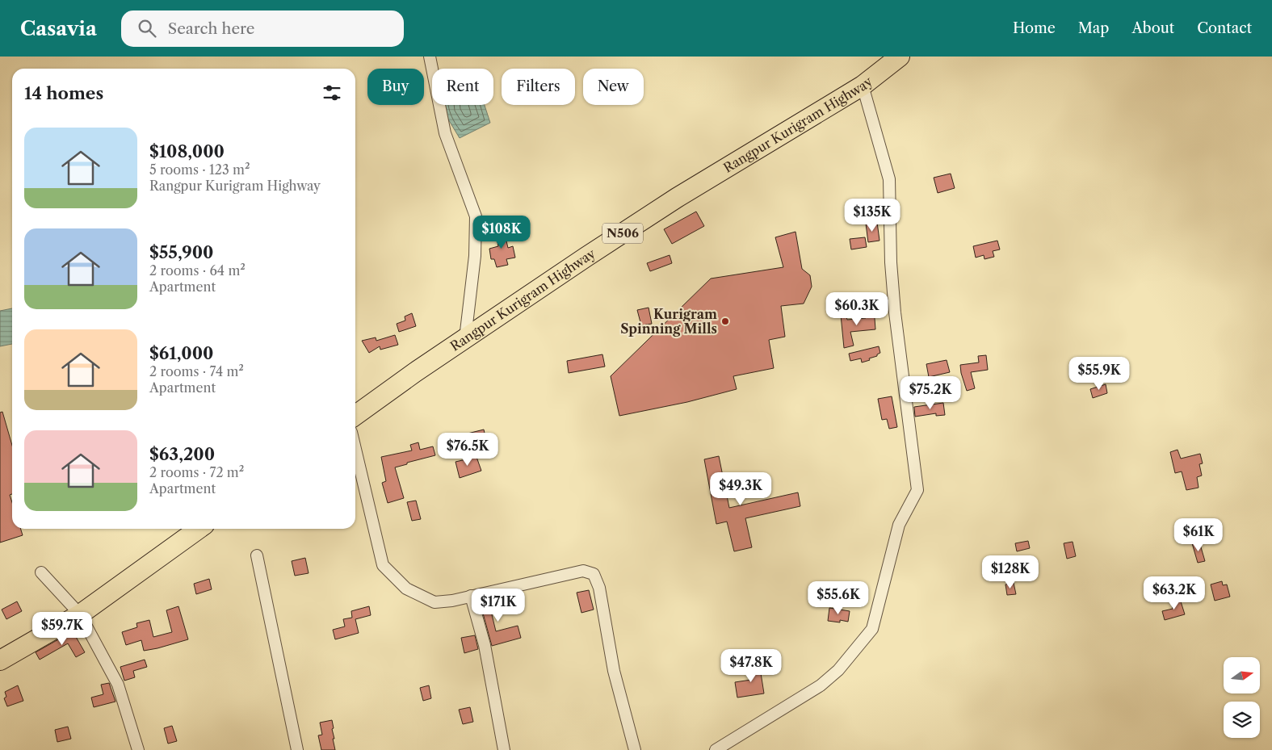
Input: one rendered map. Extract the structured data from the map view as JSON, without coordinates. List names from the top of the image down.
{
  "streets": {
    "highway": ["Rangpur Kurigram Highway", "N506"]
  },
  "places": ["Kurigram Spinning Mills"],
  "north": "right",
  "page": {
    "header": "Casavia",
    "search": "Search here",
    "nav": [
      "Home",
      "Map",
      "About",
      "Contact"
    ],
    "chip": [
      "Buy",
      "Rent",
      "Filters",
      "New"
    ],
    "heading": "14 homes",
    "list": [
      {
        "name": "$108,000",
        "note": "5 rooms · 123 m² · Rangpur Kurigram Highway"
      },
      {
        "name": "$55,900",
        "note": "2 rooms · 64 m² · Apartment"
      },
      {
        "name": "$61,000",
        "note": "2 rooms · 74 m² · Apartment"
      },
      {
        "name": "$63,200",
        "note": "2 rooms · 72 m² · Apartment"
      }
    ],
    "price": [
      "$135K",
      "$108K",
      "$60.3K",
      "$55.9K",
      "$75.2K",
      "$76.5K",
      "$49.3K",
      "$61K",
      "$128K",
      "$63.2K",
      "$55.6K",
      "$171K",
      "$59.7K",
      "$47.8K"
    ]
  }
}
